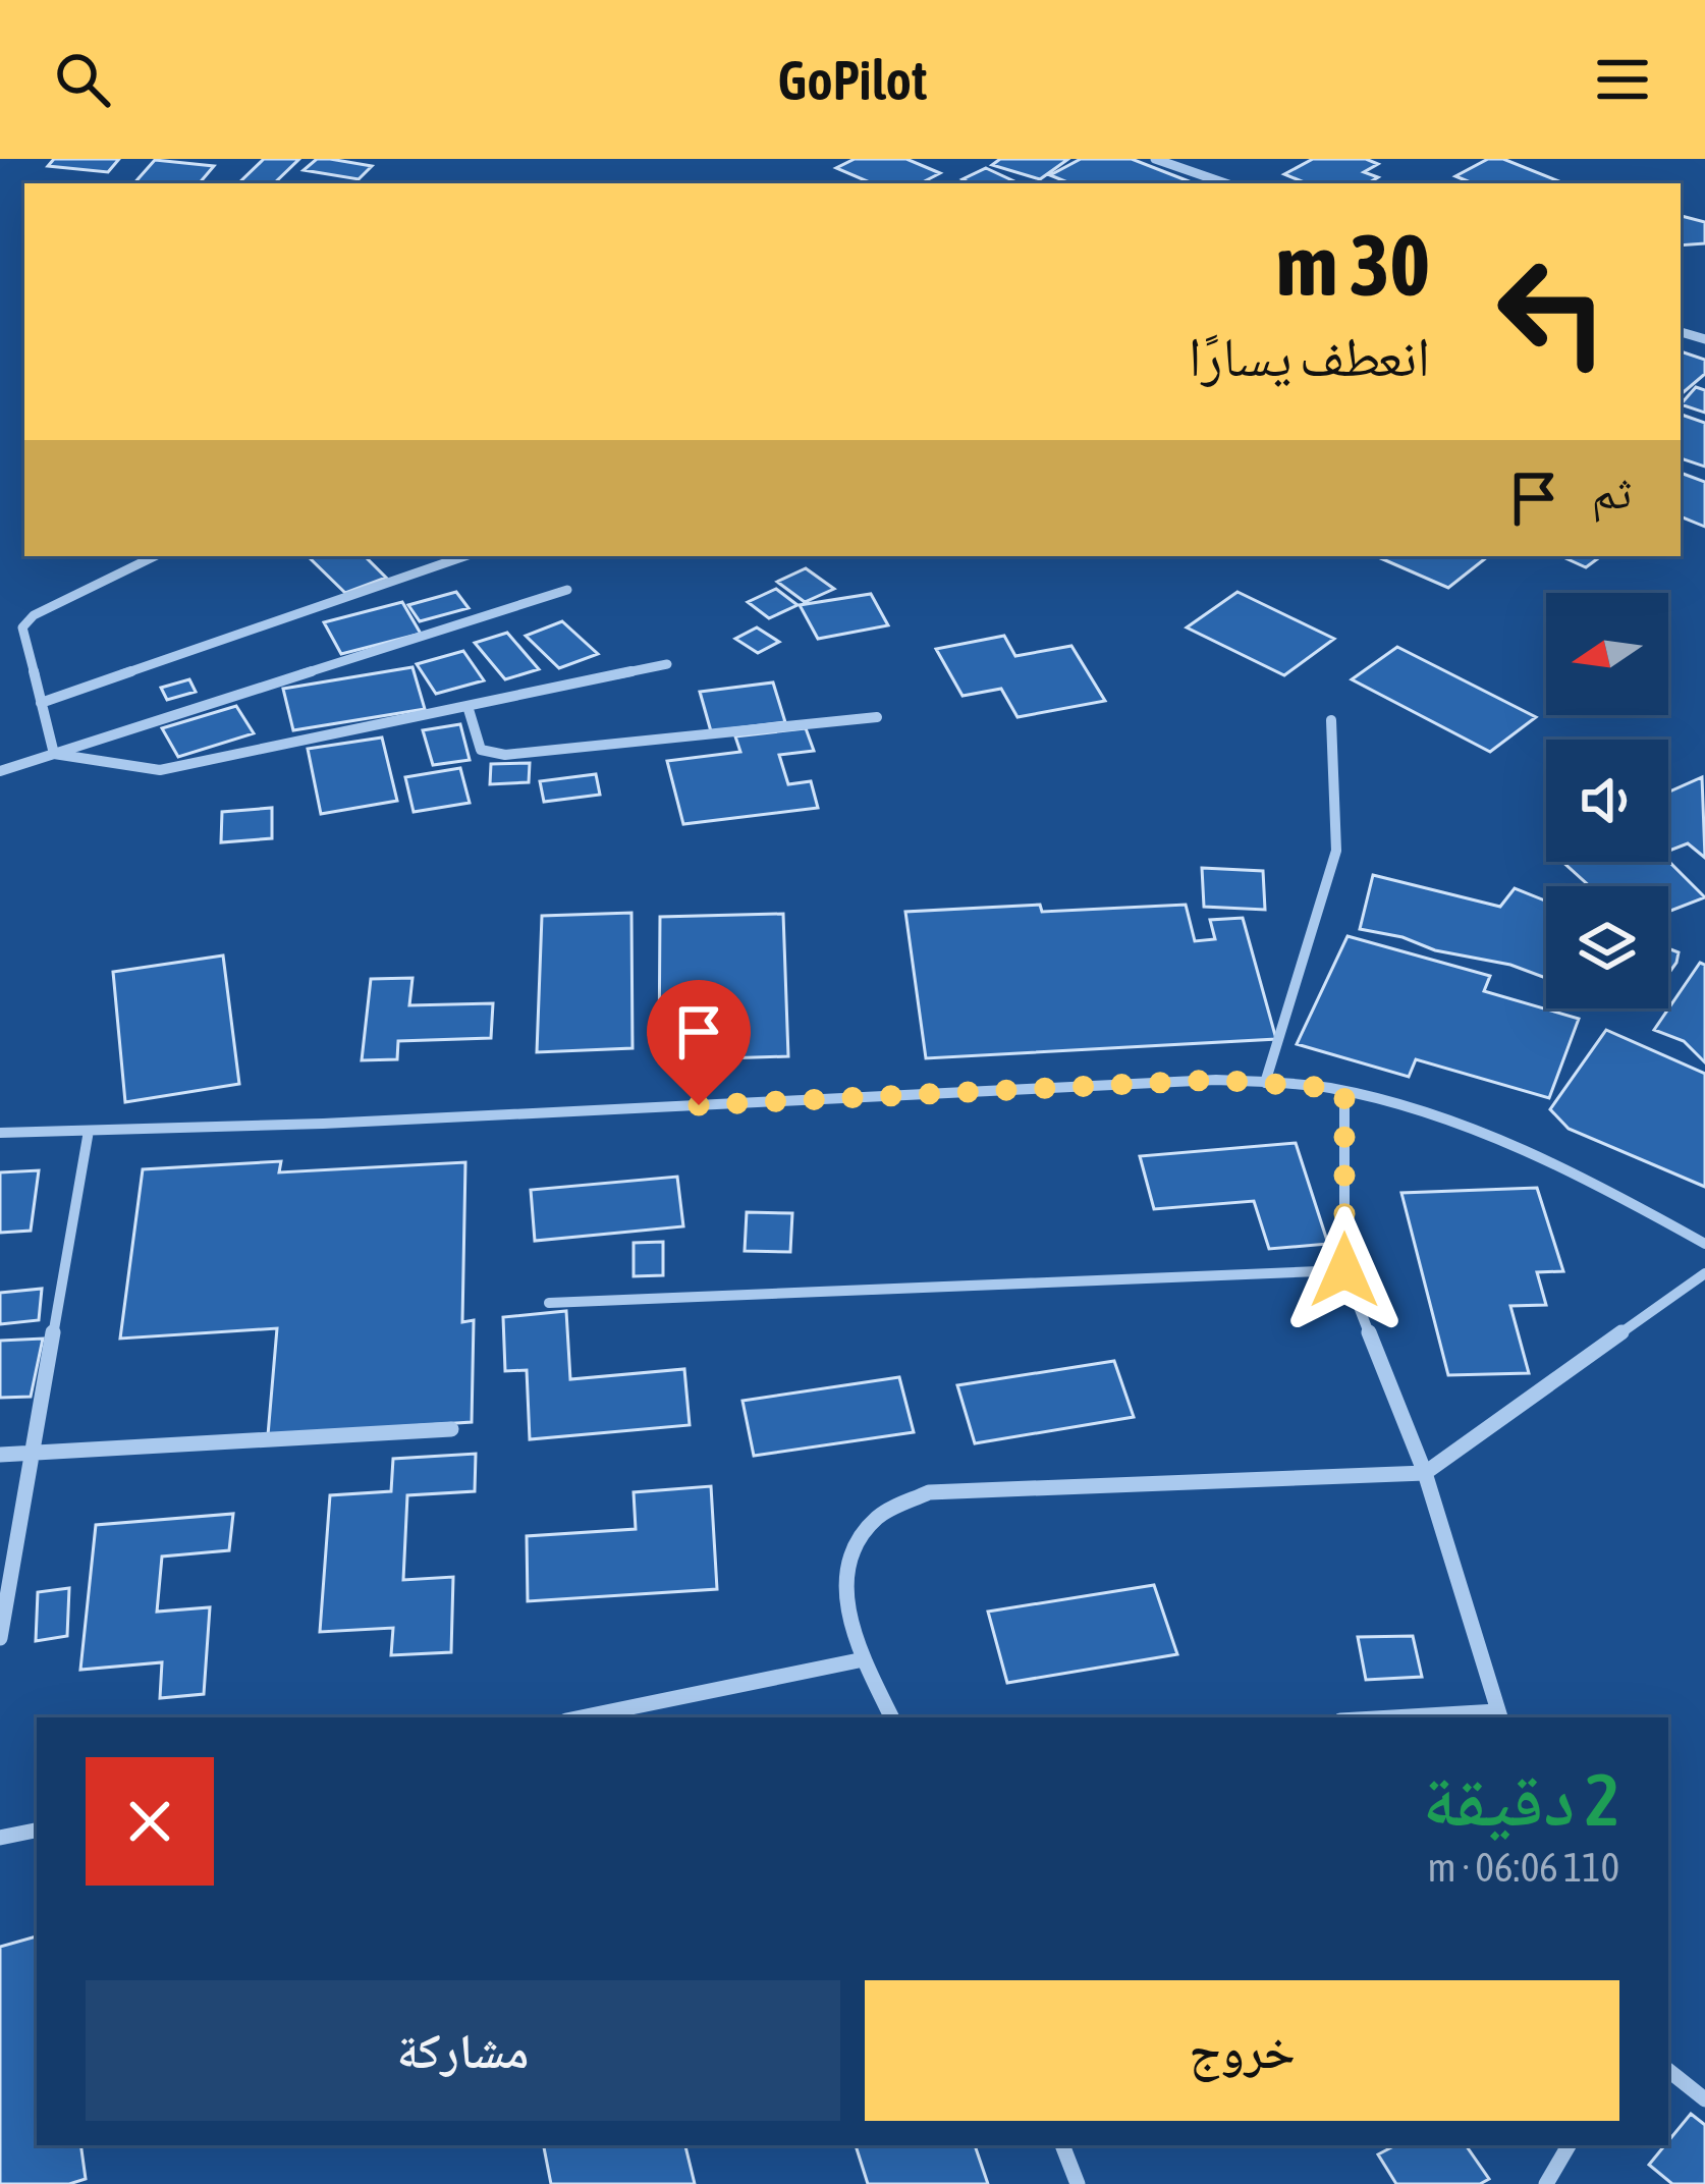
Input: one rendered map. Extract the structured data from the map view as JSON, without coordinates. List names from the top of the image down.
{
  "north": "left",
  "page": {
    "header": "GoPilot",
    "turn": ["30 m", "انعطف يسارًا"],
    "then": "ثم",
    "heading": ["2 دقيقة", "110 m · 06:06"],
    "buttons": ["خروج", "مشاركة"]
  }
}
